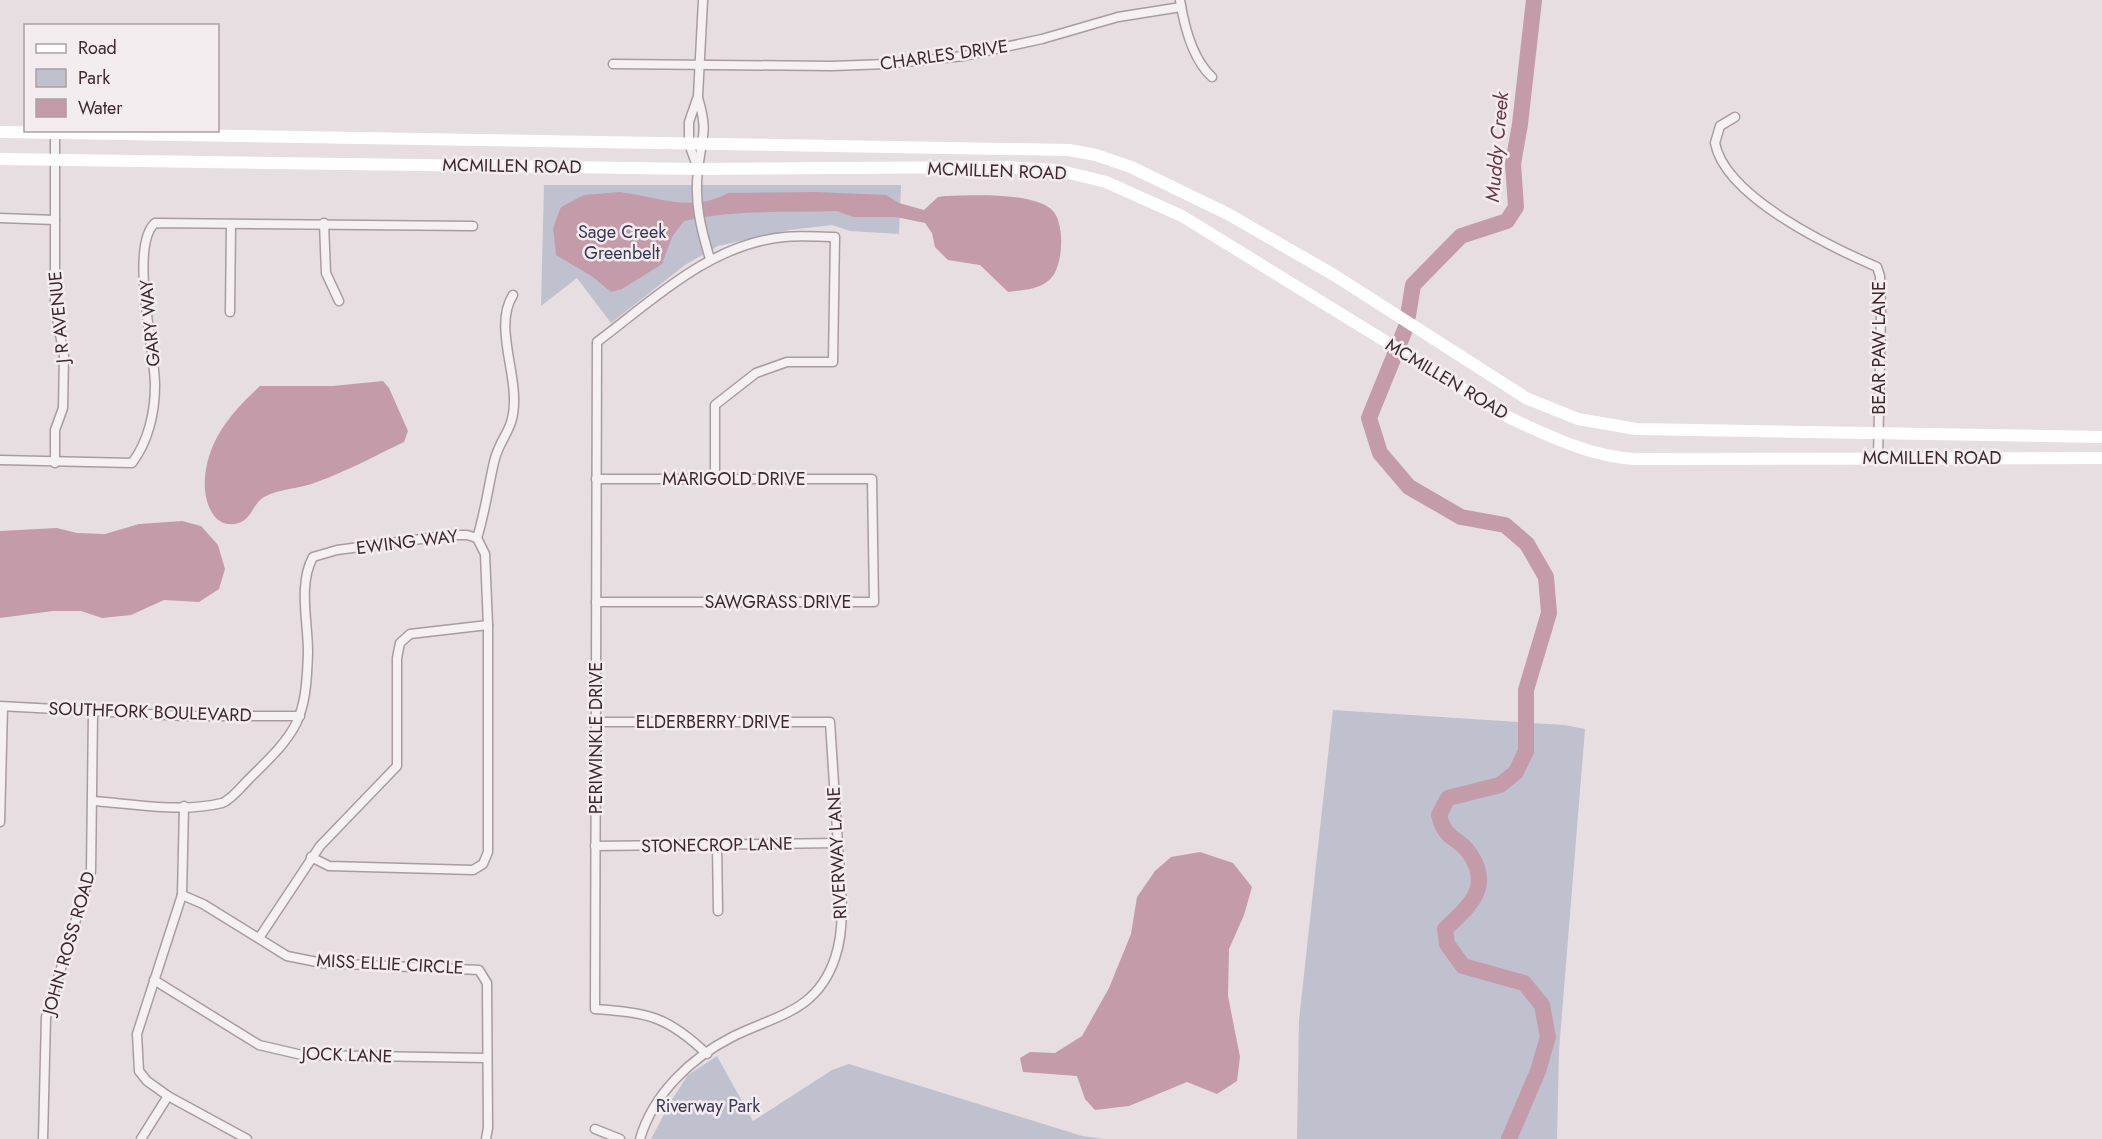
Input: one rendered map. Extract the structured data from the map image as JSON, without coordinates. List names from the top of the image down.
{
  "streets": {
    "main road": ["MCMILLEN ROAD"],
    "street": [
      "CHARLES DRIVE",
      "J R AVENUE",
      "GARY WAY",
      "BEAR PAW LANE",
      "MARIGOLD DRIVE",
      "EWING WAY",
      "SAWGRASS DRIVE",
      "SOUTHFORK BOULEVARD",
      "ELDERBERRY DRIVE",
      "PERIWINKLE DRIVE",
      "STONECROP LANE",
      "RIVERWAY LANE",
      "JOHN ROSS ROAD",
      "MISS ELLIE CIRCLE",
      "JOCK LANE"
    ]
  },
  "crossings": [
    ["MCMILLEN ROAD", "J R AVENUE"],
    ["MCMILLEN ROAD", "BEAR PAW LANE"],
    ["J R AVENUE", "GARY WAY"],
    ["MARIGOLD DRIVE", "SAWGRASS DRIVE"],
    ["MARIGOLD DRIVE", "PERIWINKLE DRIVE"],
    ["EWING WAY", "SOUTHFORK BOULEVARD"],
    ["EWING WAY", "JOHN ROSS ROAD"],
    ["SAWGRASS DRIVE", "PERIWINKLE DRIVE"],
    ["SOUTHFORK BOULEVARD", "JOHN ROSS ROAD"],
    ["ELDERBERRY DRIVE", "PERIWINKLE DRIVE"],
    ["ELDERBERRY DRIVE", "RIVERWAY LANE"],
    ["PERIWINKLE DRIVE", "STONECROP LANE"],
    ["PERIWINKLE DRIVE", "RIVERWAY LANE"],
    ["STONECROP LANE", "RIVERWAY LANE"],
    ["MISS ELLIE CIRCLE", "JOCK LANE"]
  ],
  "water": ["Muddy Creek"],
  "parks": ["Sage Creek Greenbelt", "Riverway Park"],
  "legend": ["Road", "Park", "Water"]
}
